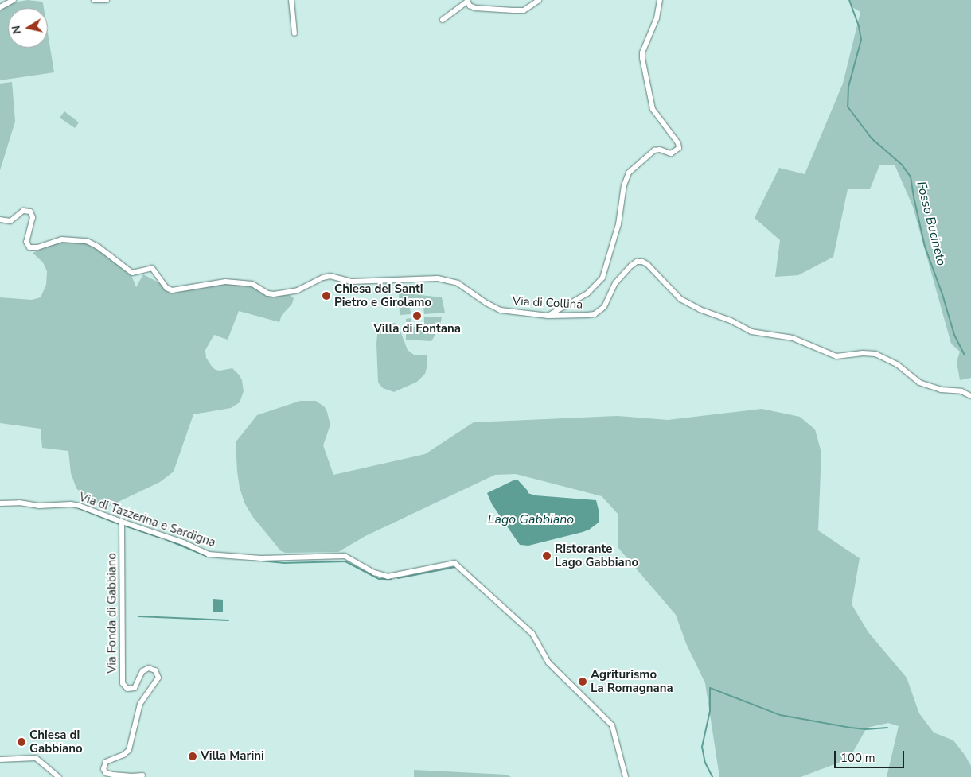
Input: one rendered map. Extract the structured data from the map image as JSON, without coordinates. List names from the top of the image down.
{
  "streets": {
    "street": ["Via di Collina", "Via di Tazzerina e Sardigna", "Via Fonda di Gabbiano"]
  },
  "crossings": [
    ["Via di Tazzerina e Sardigna", "Via Fonda di Gabbiano"]
  ],
  "water": ["Fosso Bucineto", "Lago Gabbiano"],
  "places": [
    "Chiesa dei Santi Pietro e Girolamo",
    "Villa di Fontana",
    "Ristorante Lago Gabbiano",
    "Agriturismo La Romagnana",
    "Chiesa di Gabbiano",
    "Villa Marini"
  ],
  "scale_bar": "100 m",
  "north": "left"
}
